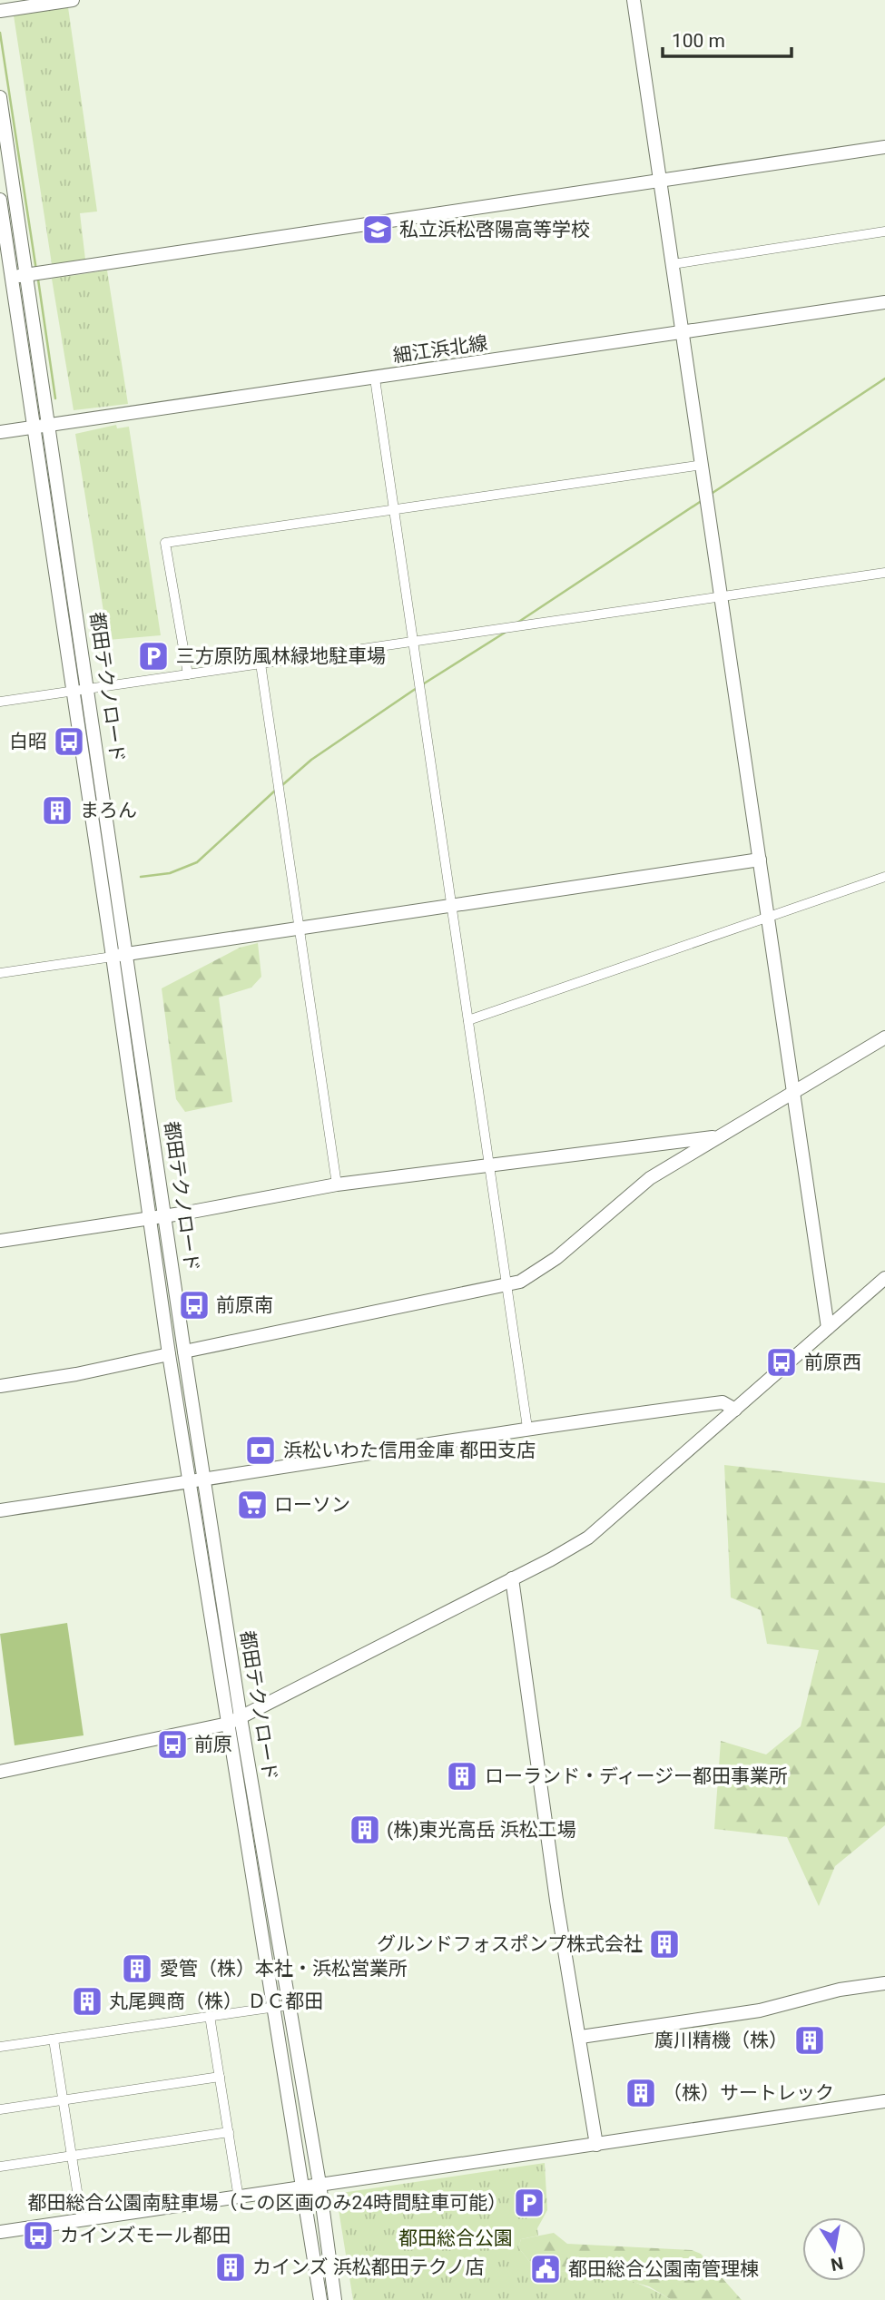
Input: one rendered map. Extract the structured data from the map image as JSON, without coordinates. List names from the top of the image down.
{
  "streets": {
    "street": ["細江浜北線", "都田テクノロード"]
  },
  "crossings": [
    ["細江浜北線", "都田テクノロード"]
  ],
  "parks": ["都田総合公園"],
  "places": {
    "school or university": ["私立浜松啓陽高等学校"],
    "parking": ["三方原防風林緑地駐車場", "都田総合公園南駐車場（この区画のみ24時間駐車可能）"],
    "bus stop": [
      "白昭",
      "前原南",
      "前原西",
      "前原",
      "カインズモール都田"
    ],
    "building": [
      "まろん",
      "ローランド・ディージー都田事業所",
      "(株)東光高岳 浜松工場",
      "グルンドフォスポンプ株式会社",
      "愛管（株）本社・浜松営業所",
      "丸尾興商（株） ＤＣ都田",
      "廣川精機（株）",
      "（株）サートレック",
      "カインズ 浜松都田テクノ店"
    ],
    "bank": ["浜松いわた信用金庫 都田支店"],
    "supermarket": ["ローソン"],
    "public building": ["都田総合公園南管理棟"]
  },
  "scale_bar": "100 m",
  "north": "bottom"
}
